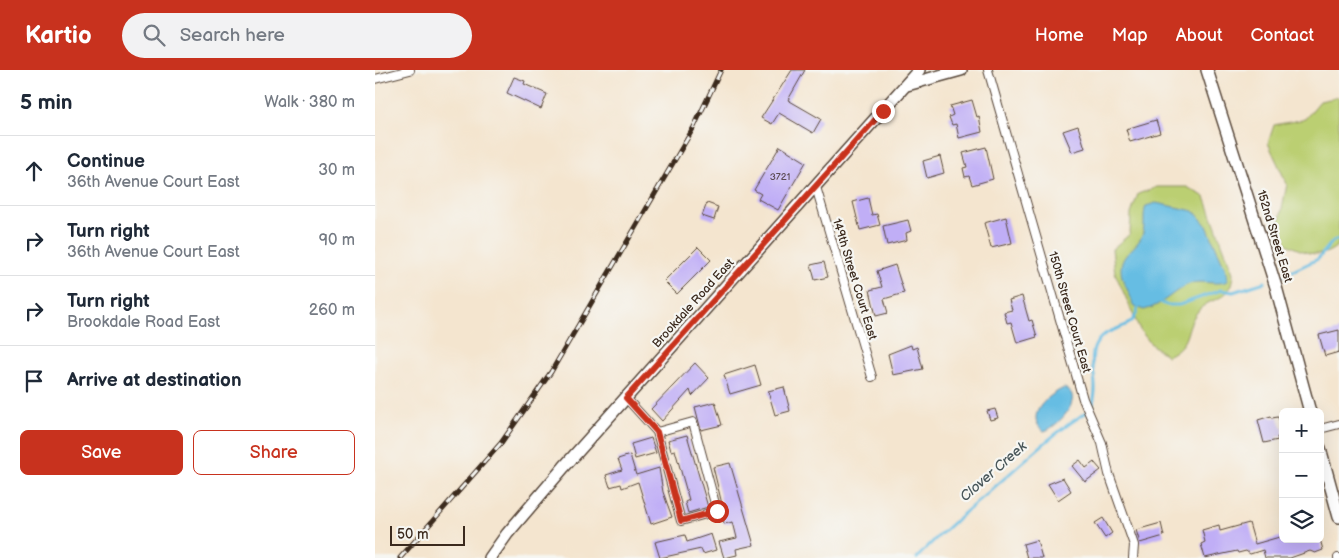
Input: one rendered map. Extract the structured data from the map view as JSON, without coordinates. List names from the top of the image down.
{
  "streets": {
    "main road": ["152nd Street East", "Brookdale Road East"],
    "street": ["149th Street Court East", "150th Street Court East"]
  },
  "crossings": [
    ["149th Street Court East", "Brookdale Road East"]
  ],
  "water": ["Clover Creek"],
  "house_numbers": ["3721"],
  "scale_bar": "50 m",
  "page": {
    "header": "Kartio",
    "search": "Search here",
    "nav": [
      "Home",
      "Map",
      "About",
      "Contact"
    ],
    "heading": ["5 min", "Walk · 380 m"],
    "list": [
      ["Continue", "36th Avenue Court East", "30 m"],
      ["Turn right", "36th Avenue Court East", "90 m"],
      ["Turn right", "Brookdale Road East", "260 m"],
      "Arrive at destination"
    ],
    "map_buttons": ["+", "−"],
    "buttons": ["Save", "Share"],
    "scale": "50 m"
  }
}
